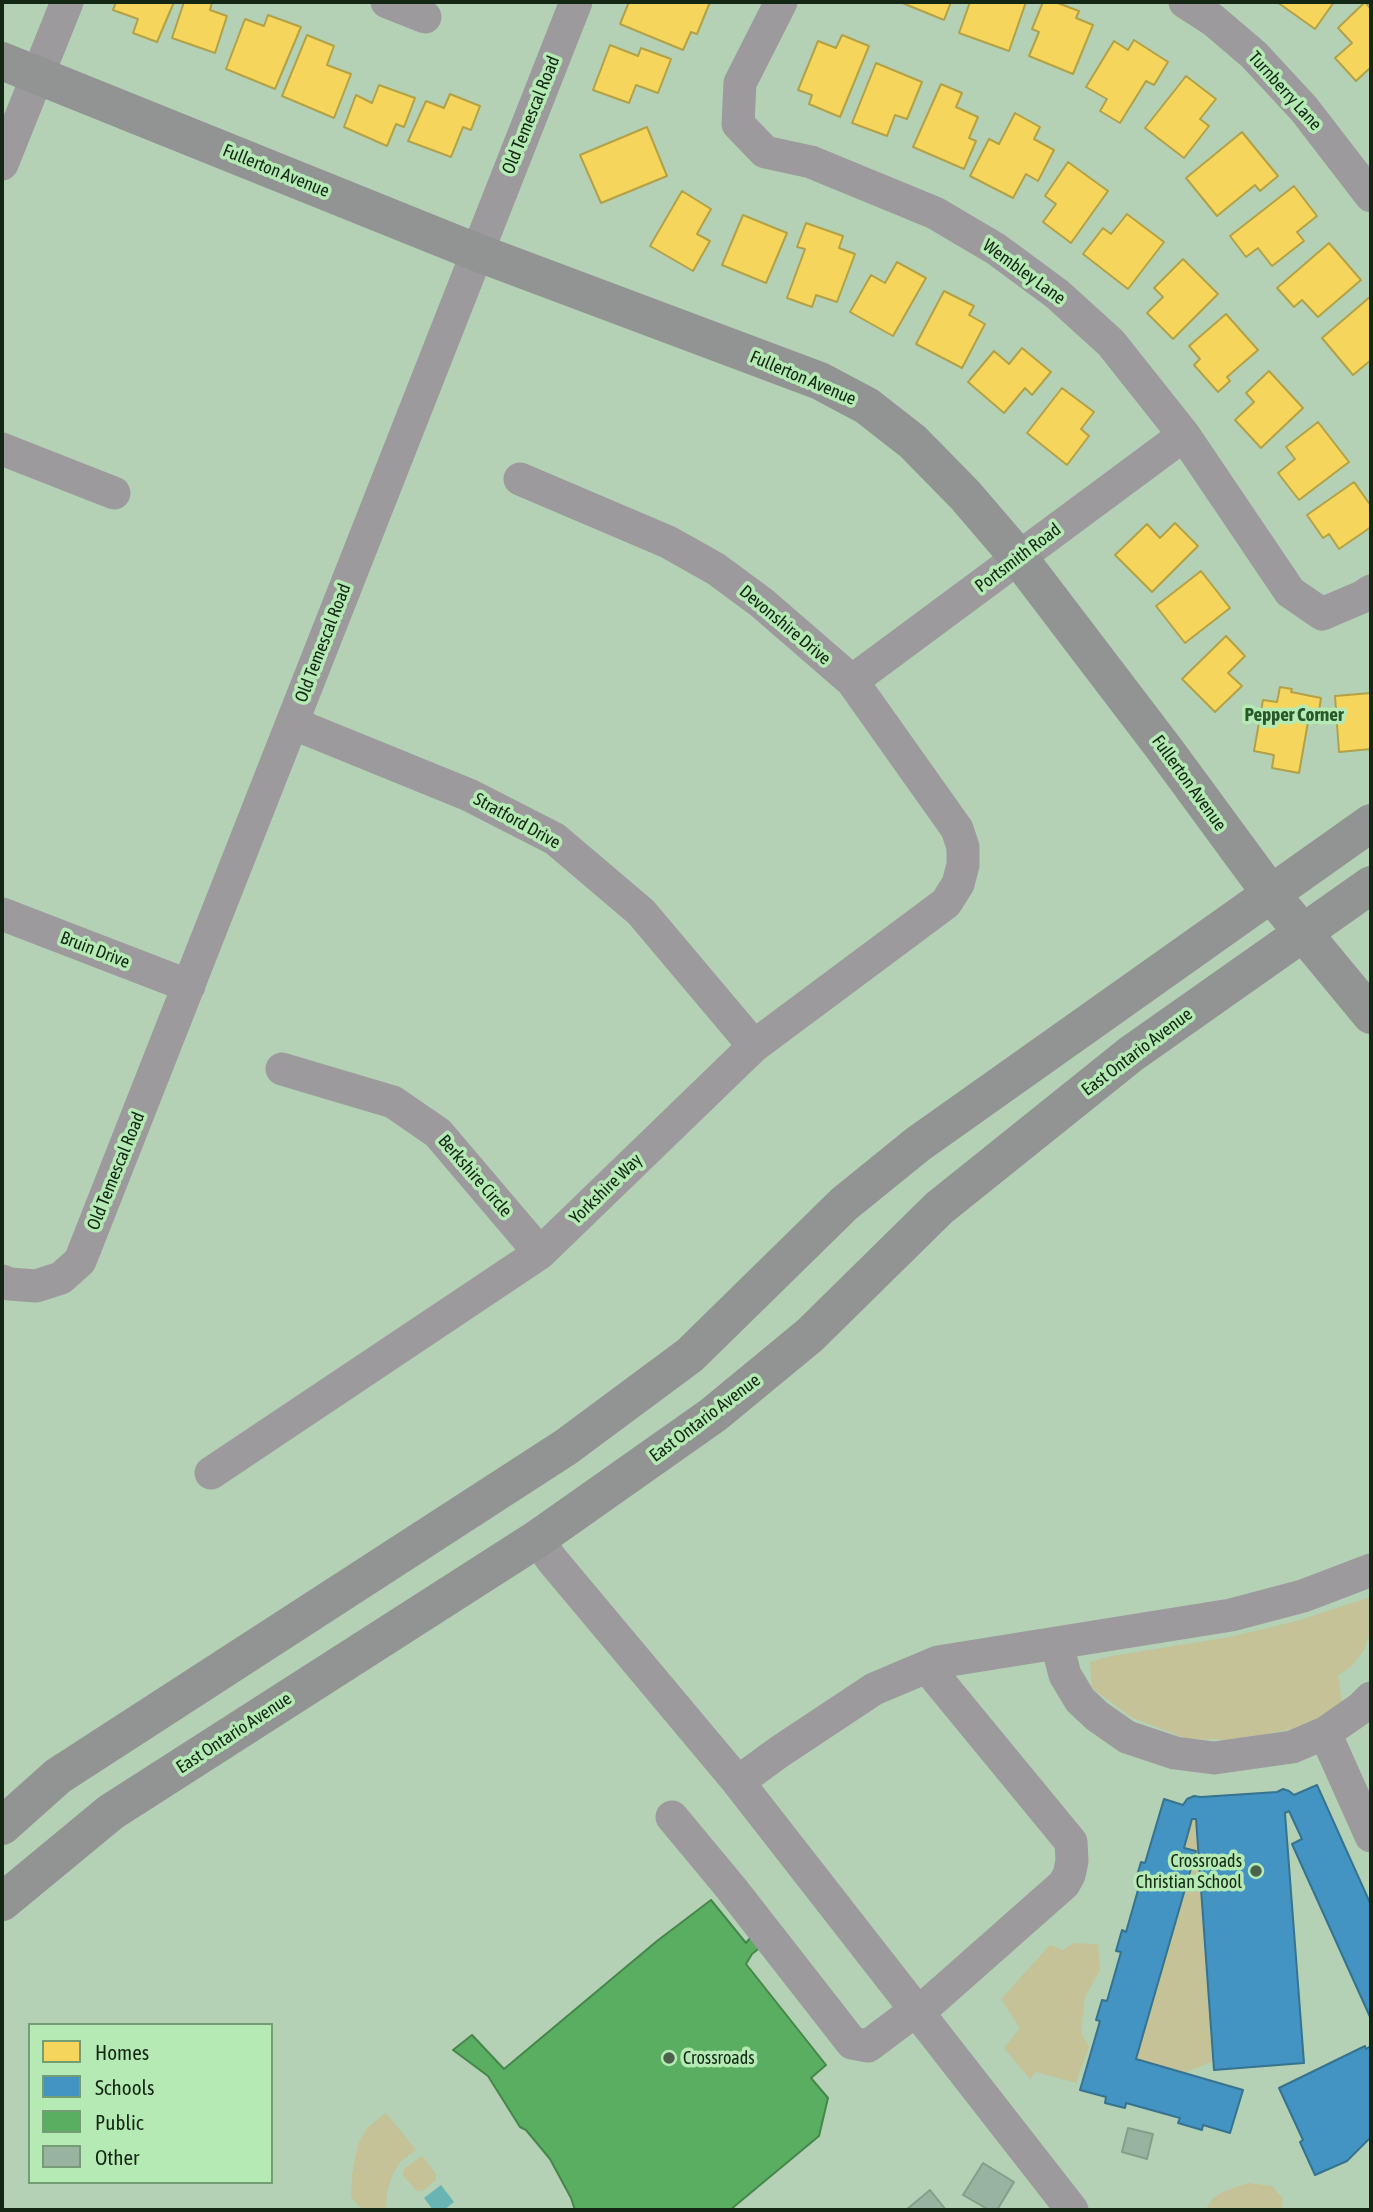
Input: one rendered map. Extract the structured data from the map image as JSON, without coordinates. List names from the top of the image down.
{
  "streets": {
    "main road": ["Fullerton Avenue", "East Ontario Avenue"],
    "street": [
      "Turnberry Lane",
      "Old Temescal Road",
      "Wembley Lane",
      "Portsmith Road",
      "Devonshire Drive",
      "Stratford Drive",
      "Bruin Drive",
      "Berkshire Circle",
      "Yorkshire Way"
    ]
  },
  "crossings": [
    ["Old Temescal Road", "Fullerton Avenue"],
    ["Old Temescal Road", "Stratford Drive"],
    ["Old Temescal Road", "Bruin Drive"],
    ["Fullerton Avenue", "Portsmith Road"],
    ["Fullerton Avenue", "East Ontario Avenue"],
    ["Wembley Lane", "Portsmith Road"],
    ["Portsmith Road", "Devonshire Drive"],
    ["Devonshire Drive", "Yorkshire Way"],
    ["Stratford Drive", "Yorkshire Way"],
    ["Berkshire Circle", "Yorkshire Way"]
  ],
  "districts": ["Pepper Corner"],
  "places": ["Crossroads Christian School", "Crossroads"],
  "legend": [
    "Homes",
    "Schools",
    "Public",
    "Other"
  ]
}
